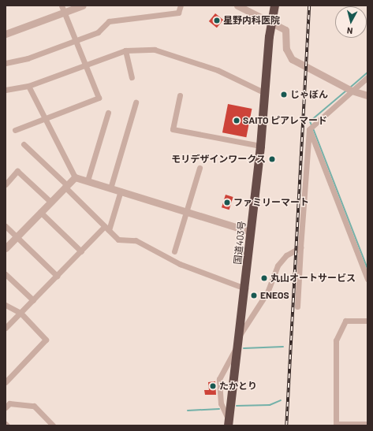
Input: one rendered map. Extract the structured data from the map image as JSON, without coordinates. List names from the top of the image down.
{
  "streets": {
    "highway": ["国道403号"]
  },
  "places": [
    "星野内科医院",
    "じゃぼん",
    "SAITO ピアレマード",
    "モリデザインワークス",
    "ファミリーマート",
    "丸山オートサービス",
    "ENEOS",
    "たかとり"
  ],
  "north": "bottom"
}
